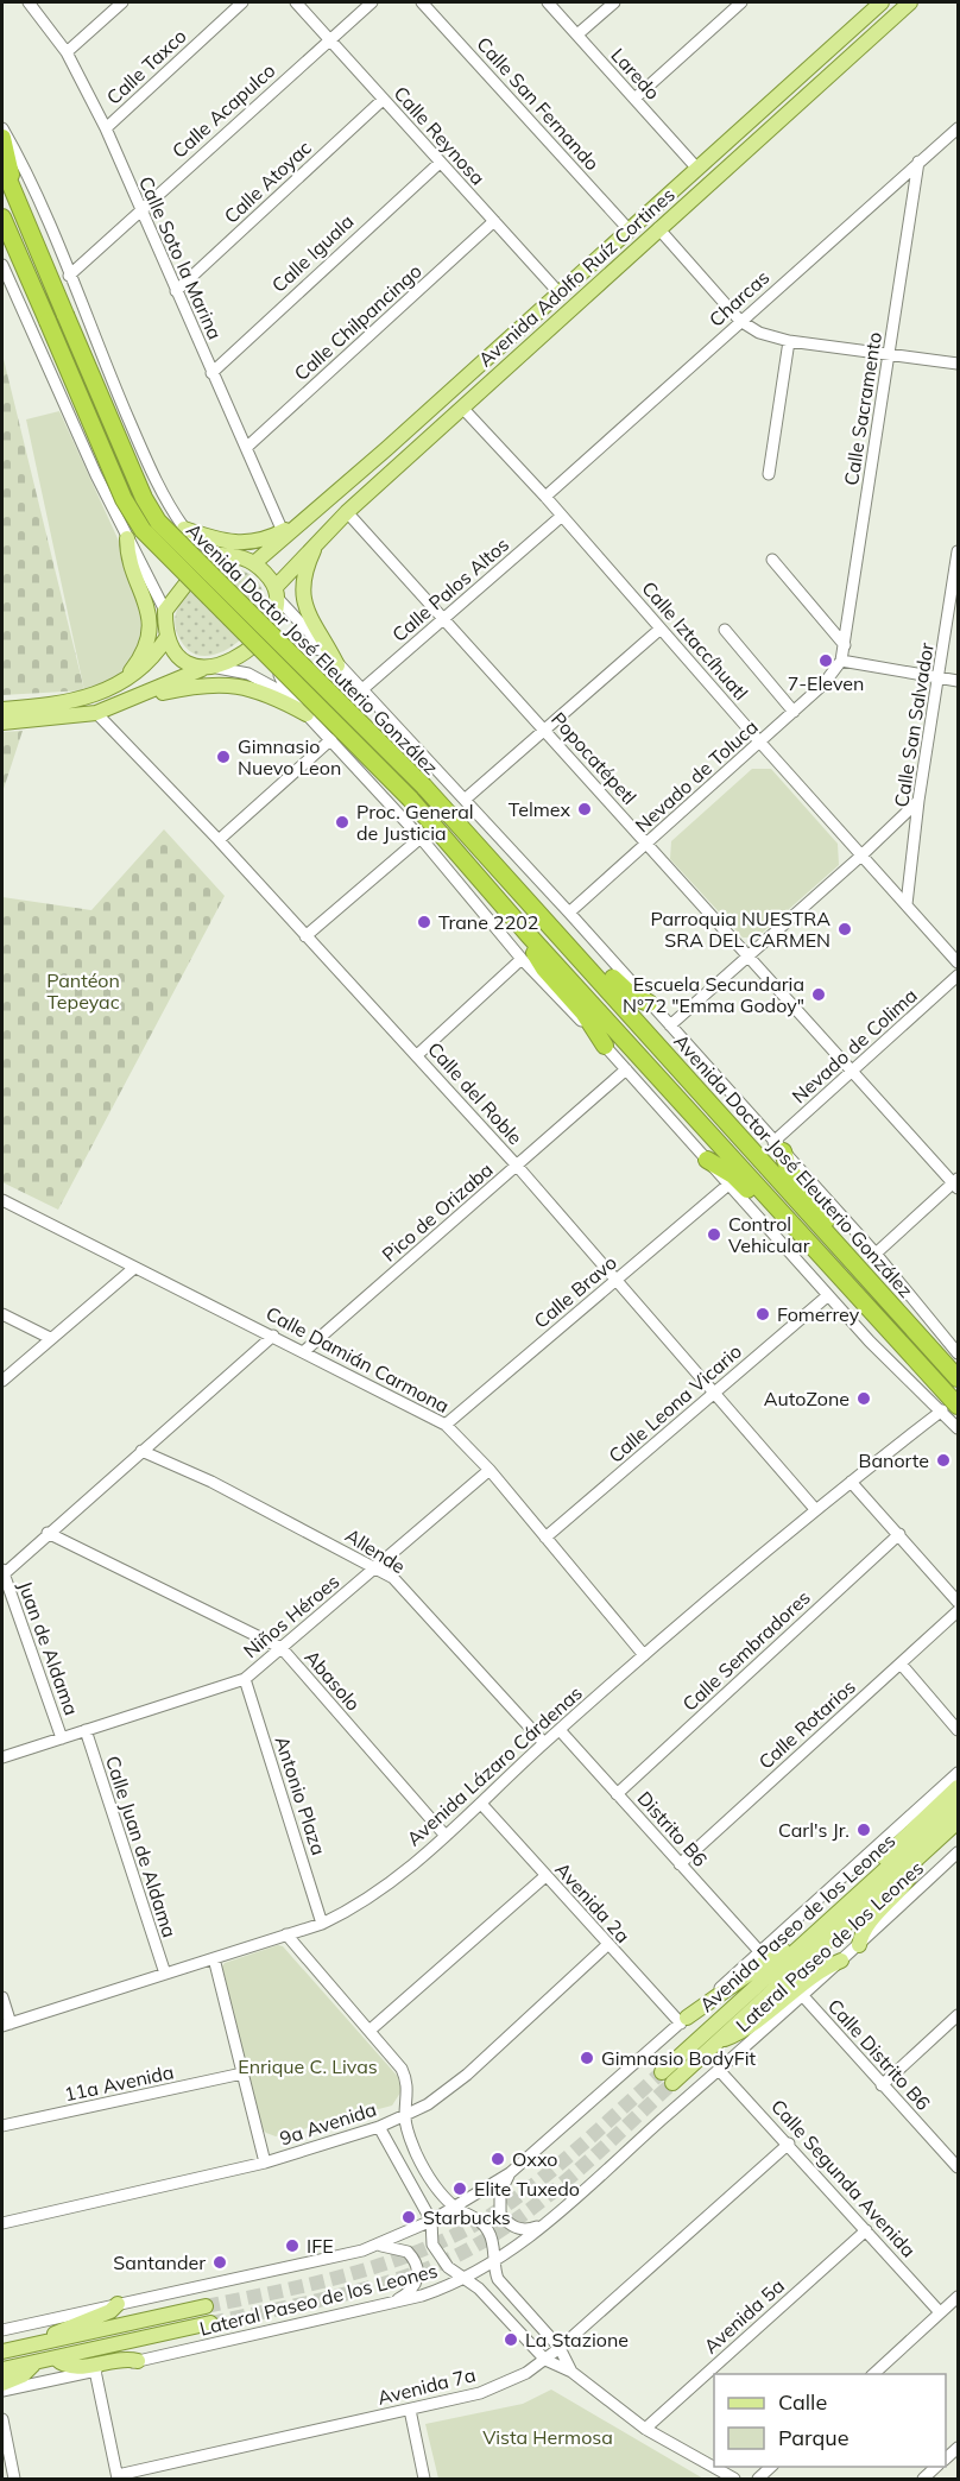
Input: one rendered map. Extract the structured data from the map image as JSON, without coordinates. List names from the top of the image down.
{
  "streets": {
    "highway": ["Avenida Doctor José Eleuterio González"],
    "main road": ["Avenida Adolfo Ruíz Cortines", "Avenida Paseo de los Leones"],
    "street": [
      "Calle Taxco",
      "Laredo",
      "Calle San Fernando",
      "Calle Acapulco",
      "Calle Reynosa",
      "Calle Atoyac",
      "Calle Iguala",
      "Calle Soto la Marina",
      "Charcas",
      "Calle Chilpancingo",
      "Calle Sacramento",
      "Calle Palos Altos",
      "Calle Iztaccíhuatl",
      "Calle San Salvador",
      "Popocatépetl",
      "Nevado de Toluca",
      "Nevado de Colima",
      "Calle del Roble",
      "Pico de Orizaba",
      "Calle Bravo",
      "Calle Damián Carmona",
      "Calle Leona Vicario",
      "Allende",
      "Niños Héroes",
      "Juan de Aldama",
      "Calle Sembradores",
      "Abasolo",
      "Calle Rotarios",
      "Avenida Lázaro Cárdenas",
      "Antonio Plaza",
      "Distrito B6",
      "Calle Juan de Aldama",
      "Avenida 2a",
      "Lateral Paseo de los Leones",
      "Calle Distrito B6",
      "11a Avenida",
      "9a Avenida",
      "Calle Segunda Avenida",
      "Avenida 5a",
      "Avenida 7a"
    ]
  },
  "crossings": [
    ["Calle Taxco", "Calle Soto la Marina"],
    ["Laredo", "Avenida Adolfo Ruíz Cortines"],
    ["Calle San Fernando", "Avenida Adolfo Ruíz Cortines"],
    ["Calle Acapulco", "Calle Reynosa"],
    ["Calle Acapulco", "Calle Soto la Marina"],
    ["Calle Reynosa", "Calle Atoyac"],
    ["Calle Reynosa", "Calle Iguala"],
    ["Calle Reynosa", "Avenida Adolfo Ruíz Cortines"],
    ["Calle Reynosa", "Calle Chilpancingo"],
    ["Calle Atoyac", "Calle Soto la Marina"],
    ["Calle Iguala", "Calle Soto la Marina"],
    ["Calle Soto la Marina", "Avenida Adolfo Ruíz Cortines"],
    ["Calle Soto la Marina", "Calle Chilpancingo"],
    ["Avenida Adolfo Ruíz Cortines", "Calle Iztaccíhuatl"],
    ["Avenida Adolfo Ruíz Cortines", "Popocatépetl"],
    ["Charcas", "Calle Sacramento"],
    ["Charcas", "Calle Iztaccíhuatl"],
    ["Calle Sacramento", "Nevado de Toluca"],
    ["Calle Palos Altos", "Calle Iztaccíhuatl"],
    ["Calle Palos Altos", "Popocatépetl"],
    ["Calle Iztaccíhuatl", "Calle San Salvador"],
    ["Calle Iztaccíhuatl", "Nevado de Toluca"],
    ["Avenida Doctor José Eleuterio González", "Avenida Lázaro Cárdenas"],
    ["Popocatépetl", "Nevado de Toluca"],
    ["Popocatépetl", "Nevado de Colima"],
    ["Calle del Roble", "Pico de Orizaba"],
    ["Calle del Roble", "Calle Bravo"],
    ["Calle del Roble", "Calle Leona Vicario"],
    ["Calle del Roble", "Avenida Lázaro Cárdenas"],
    ["Pico de Orizaba", "Calle Damián Carmona"],
    ["Calle Bravo", "Calle Damián Carmona"],
    ["Calle Damián Carmona", "Calle Leona Vicario"],
    ["Calle Damián Carmona", "Niños Héroes"],
    ["Calle Damián Carmona", "Avenida Lázaro Cárdenas"],
    ["Allende", "Niños Héroes"],
    ["Allende", "Avenida Lázaro Cárdenas"],
    ["Niños Héroes", "Juan de Aldama"],
    ["Niños Héroes", "Abasolo"],
    ["Niños Héroes", "Antonio Plaza"],
    ["Niños Héroes", "Calle Juan de Aldama"],
    ["Calle Sembradores", "Distrito B6"],
    ["Abasolo", "Avenida Lázaro Cárdenas"],
    ["Calle Rotarios", "Distrito B6"],
    ["Avenida Lázaro Cárdenas", "Antonio Plaza"],
    ["Avenida Lázaro Cárdenas", "Distrito B6"],
    ["Avenida Lázaro Cárdenas", "Calle Juan de Aldama"],
    ["Avenida Lázaro Cárdenas", "Avenida 2a"],
    ["Distrito B6", "Lateral Paseo de los Leones"],
    ["Avenida 2a", "Lateral Paseo de los Leones"],
    ["Avenida 2a", "9a Avenida"],
    ["Lateral Paseo de los Leones", "Calle Distrito B6"],
    ["Lateral Paseo de los Leones", "Calle Segunda Avenida"],
    ["Calle Segunda Avenida", "Avenida 5a"],
    ["Calle Segunda Avenida", "Avenida 7a"]
  ],
  "parks": ["Pantéon Tepeyac", "Enrique C. Livas", "Vista Hermosa"],
  "places": [
    "7-Eleven",
    "Gimnasio Nuevo Leon",
    "Telmex",
    "Proc. General de Justicia",
    "Trane 2202",
    "Parroquia NUESTRA SRA DEL CARMEN",
    "Escuela Secundaria N°72 \"Emma Godoy\"",
    "Control Vehicular",
    "Fomerrey",
    "AutoZone",
    "Banorte",
    "Carl's Jr.",
    "Gimnasio BodyFit",
    "Oxxo",
    "Elite Tuxedo",
    "Starbucks",
    "IFE",
    "Santander",
    "La Stazione"
  ],
  "legend": ["Calle", "Parque"]
}
